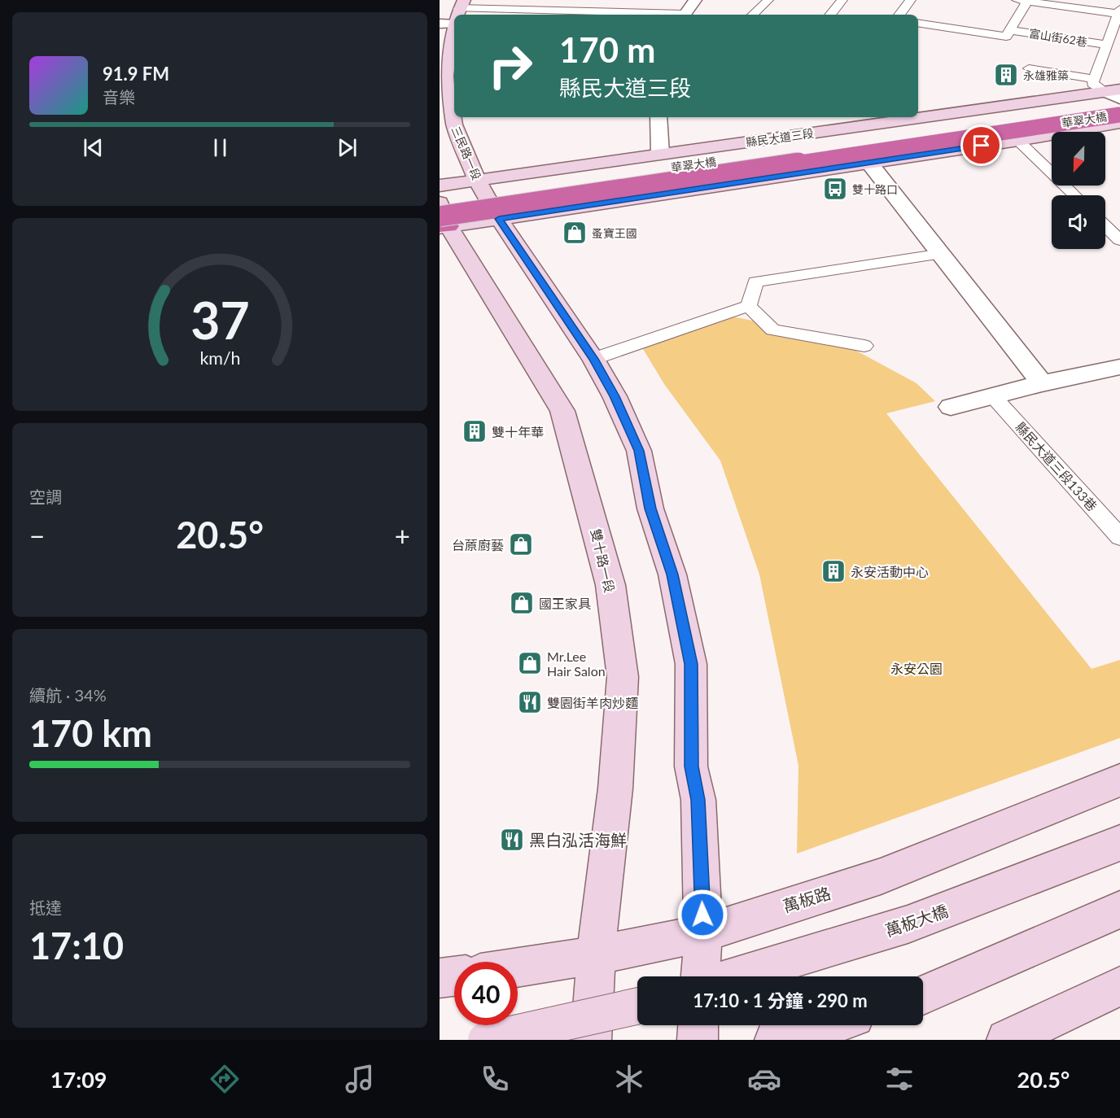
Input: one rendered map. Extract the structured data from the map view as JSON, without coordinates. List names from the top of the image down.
{
  "streets": {
    "highway": ["華翠大橋"],
    "street": [
      "縣民大道三段",
      "三民路一段",
      "雙十路一段",
      "萬板路",
      "萬板大橋"
    ],
    "lane": ["富山街62巷", "縣民大道三段133巷"]
  },
  "crossings": [
    ["華翠大橋", "縣民大道三段"],
    ["華翠大橋", "雙十路一段"],
    ["縣民大道三段", "三民路一段"],
    ["雙十路一段", "萬板路"]
  ],
  "parks": ["永安公園"],
  "places": {
    "building": ["永雄雅築", "雙十年華", "永安活動中心"],
    "bus stop": ["雙十路口"],
    "shop": [
      "蚤寶王國",
      "台蒝廚藝",
      "國王家具",
      "Mr.Lee Hair Salon"
    ],
    "restaurant": ["雙園街羊肉炒麵", "黑白泓活海鮮"]
  },
  "north": "bottom",
  "page": {
    "turn": ["170 m", "縣民大道三段"],
    "song": ["91.9 FM", "音樂"],
    "tile": [
      "空調",
      ["續航 · 34%", "170 km"],
      ["抵達", "17:10"]
    ],
    "heat": ["−", "20.5°", "+"],
    "limit": "40",
    "trip": "17:10 · 1 分鐘 · 290 m",
    "tabs": ["17:09", "20.5°"],
    "gauge": ["37", "km/h"]
  }
}
